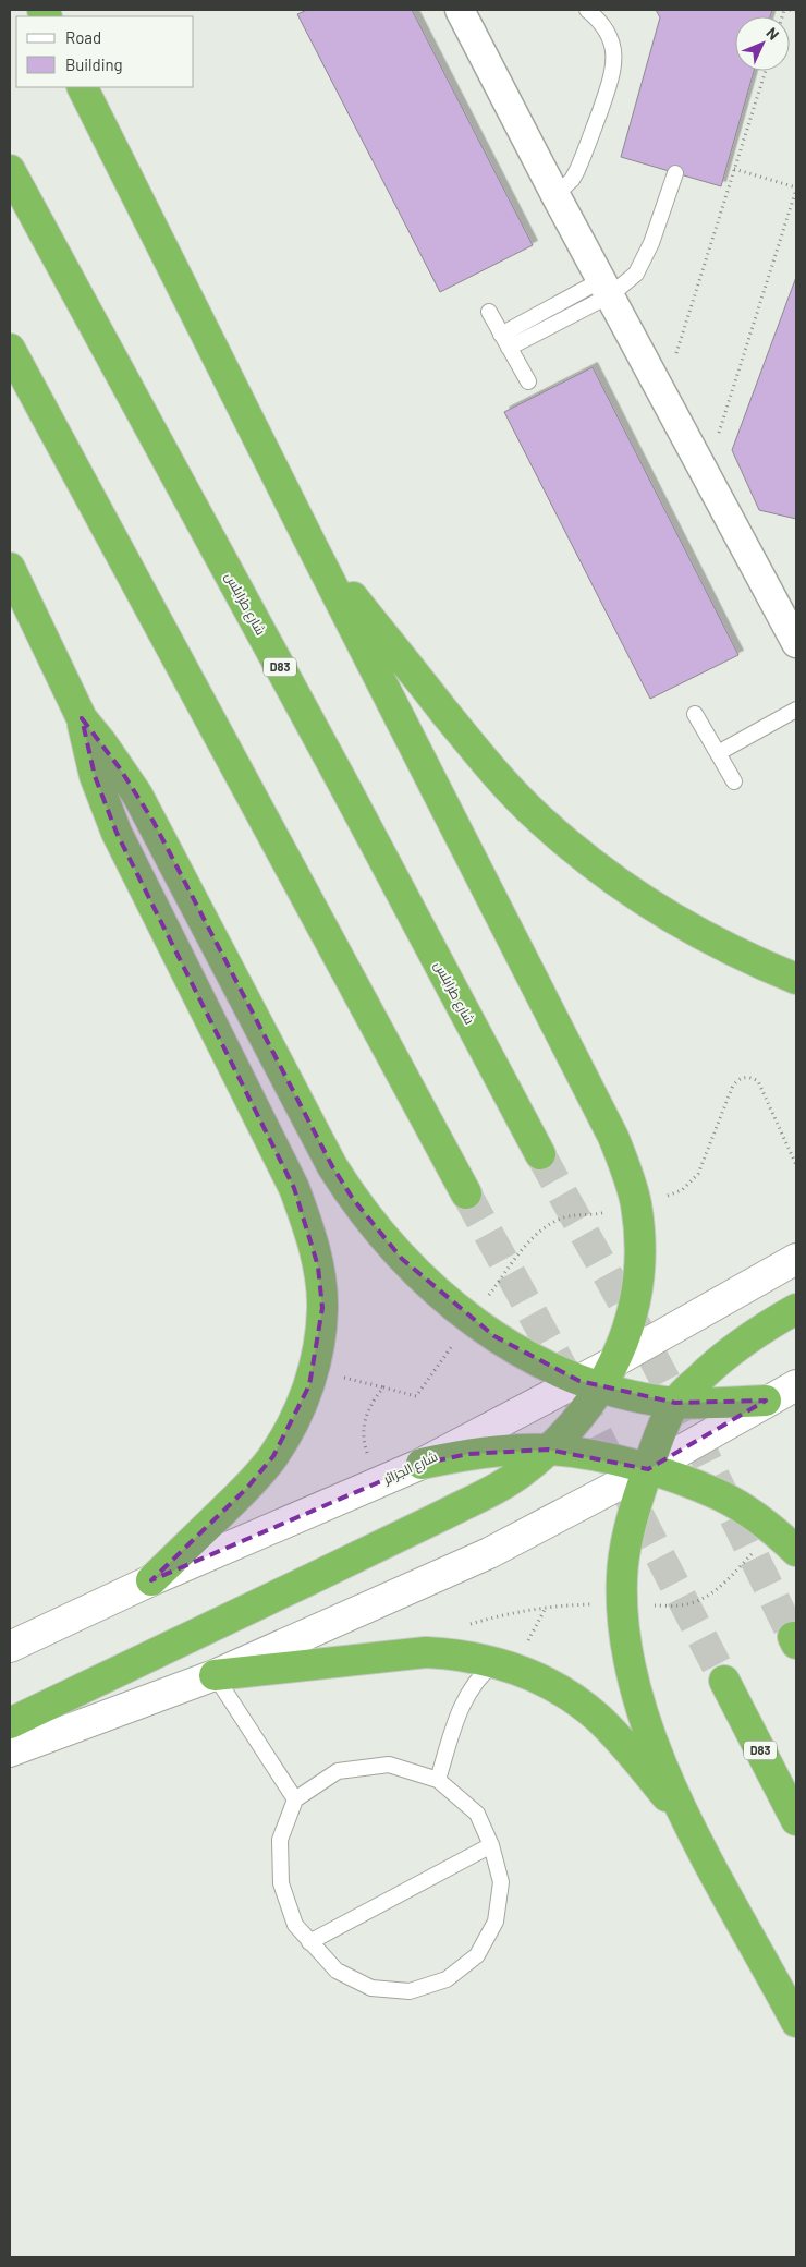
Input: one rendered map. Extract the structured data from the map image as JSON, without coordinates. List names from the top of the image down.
{
  "streets": {
    "highway": ["شارع طرابلس", "D83"],
    "main road": ["شارع الجزائر"]
  },
  "legend": ["Road", "Building"],
  "north": "top right"
}
